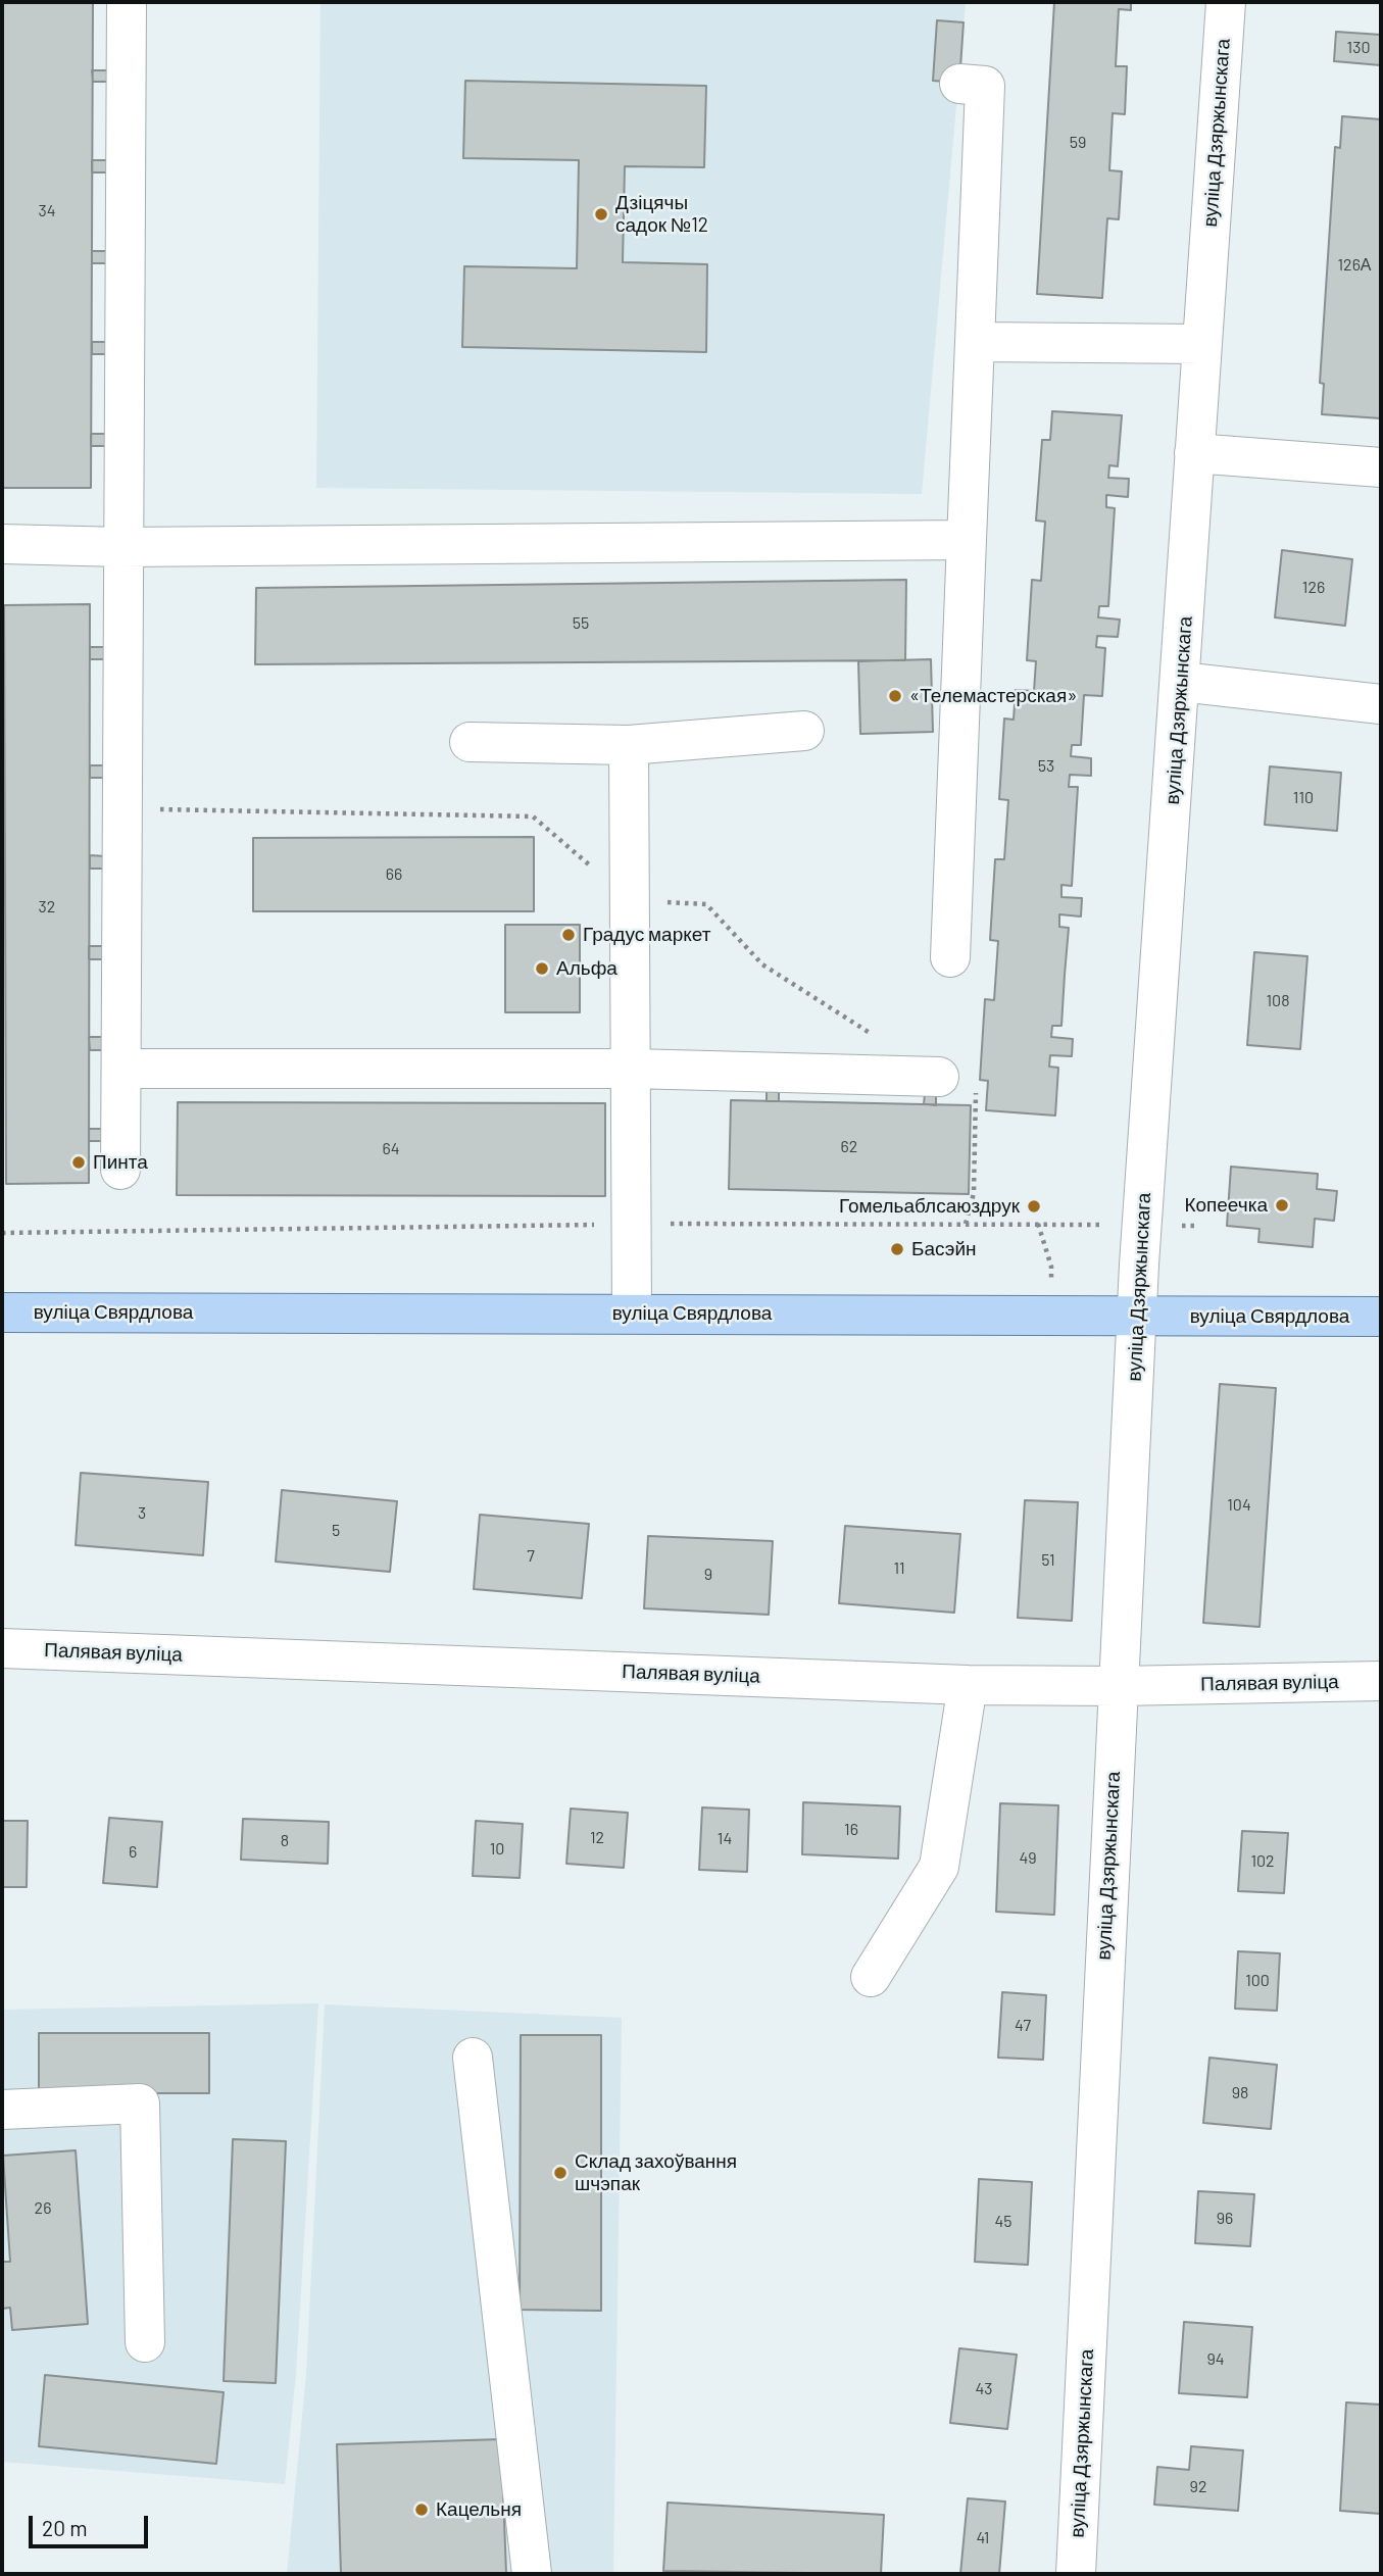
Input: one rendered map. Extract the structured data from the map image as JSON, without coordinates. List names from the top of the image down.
{
  "streets": {
    "main road": ["вуліца Свярдлова"],
    "street": ["вуліца Дзяржынскага", "Палявая вуліца"]
  },
  "crossings": [
    ["вуліца Дзяржынскага", "вуліца Свярдлова"],
    ["вуліца Дзяржынскага", "Палявая вуліца"]
  ],
  "places": [
    "Дзіцячы садок №12",
    "«Телемастерская»",
    "Градус маркет",
    "Альфа",
    "Пинта",
    "Копеечка",
    "Гомельаблсаюздрук",
    "Басэйн",
    "Склад захоўвання шчэпак",
    "Кацельня"
  ],
  "house_numbers": [
    "130",
    "59",
    "34",
    "126А",
    "126",
    "55",
    "53",
    "110",
    "66",
    "32",
    "108",
    "62",
    "64",
    "104",
    "3",
    "5",
    "7",
    "51",
    "11",
    "9",
    "16",
    "12",
    "14",
    "8",
    "10",
    "6",
    "49",
    "102",
    "100",
    "47",
    "98",
    "26",
    "96",
    "45",
    "94",
    "43",
    "92",
    "41"
  ],
  "scale_bar": "20 m"
}
